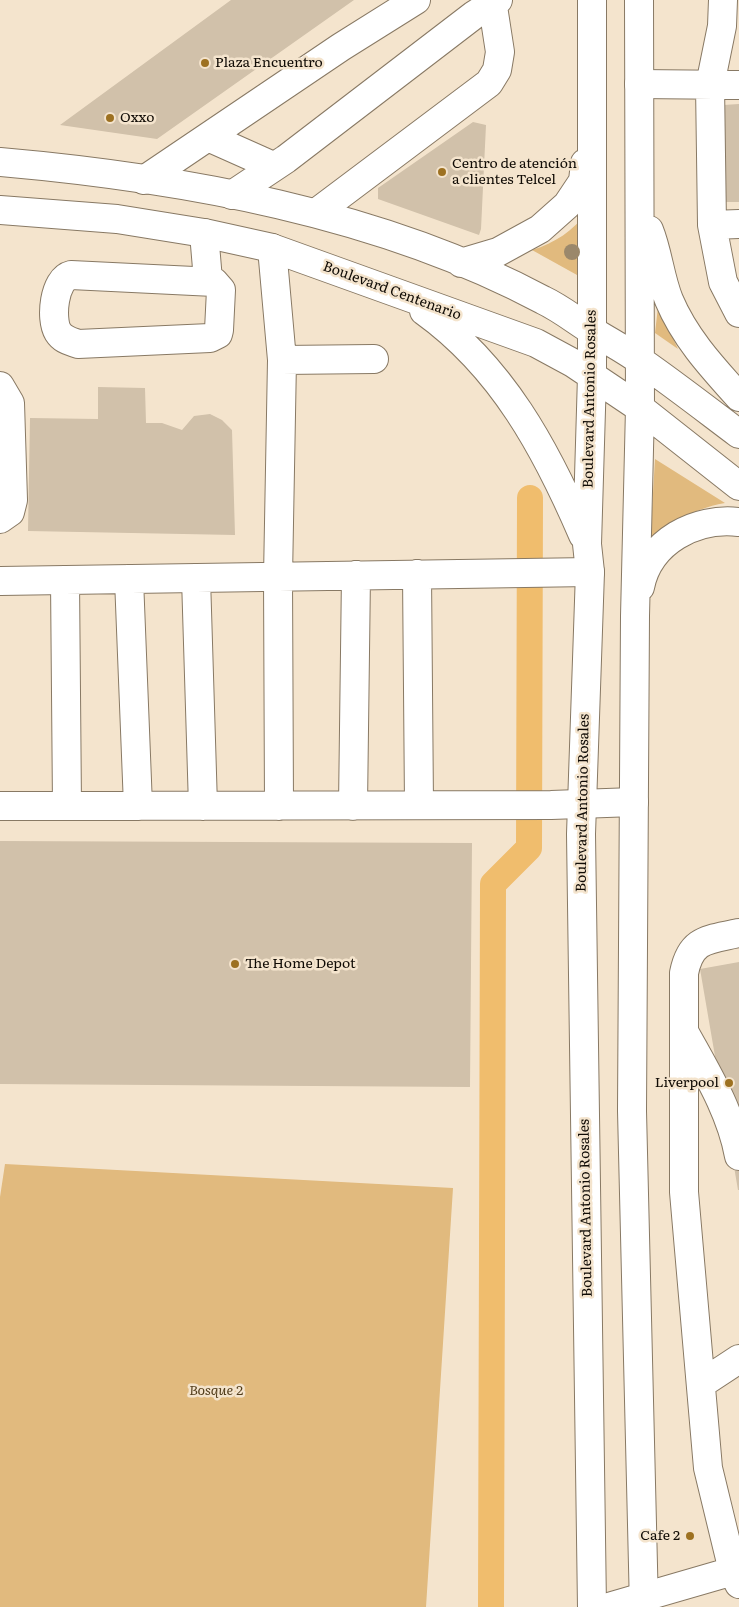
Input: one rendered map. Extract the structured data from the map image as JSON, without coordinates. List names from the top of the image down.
{
  "streets": {
    "main road": ["Boulevard Centenario", "Boulevard Antonio Rosales"]
  },
  "crossings": [
    ["Boulevard Centenario", "Boulevard Antonio Rosales"]
  ],
  "parks": ["Bosque 2"],
  "places": [
    "Plaza Encuentro",
    "Oxxo",
    "Centro de atención a clientes Telcel",
    "The Home Depot",
    "Liverpool",
    "Cafe 2"
  ]
}
